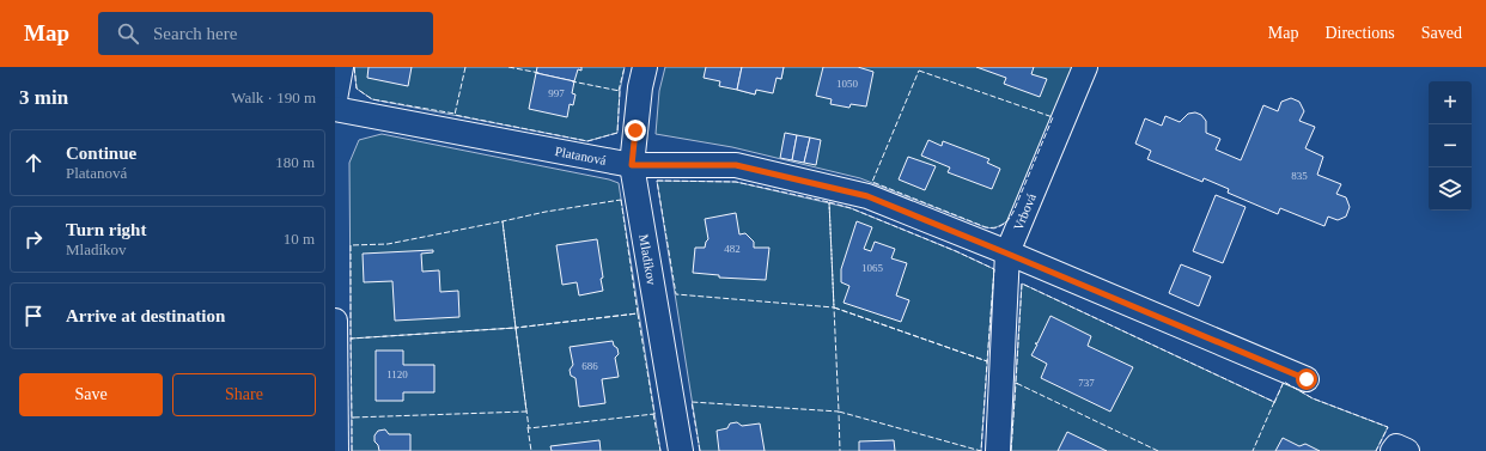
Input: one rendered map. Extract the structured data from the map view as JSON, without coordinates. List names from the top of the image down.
{
  "streets": {
    "street": ["Platanová", "Vrbová", "Mladíkov"]
  },
  "crossings": [
    ["Platanová", "Vrbová"],
    ["Platanová", "Mladíkov"]
  ],
  "house_numbers": [
    "1050",
    "997",
    "835",
    "482",
    "1065",
    "686",
    "1120",
    "737"
  ],
  "page": {
    "header": "Map",
    "search": "Search here",
    "nav": ["Map", "Directions", "Saved"],
    "heading": ["3 min", "Walk · 190 m"],
    "map_buttons": ["+", "−"],
    "list": [
      ["Continue", "Platanová", "180 m"],
      ["Turn right", "Mladíkov", "10 m"],
      "Arrive at destination"
    ],
    "buttons": ["Save", "Share"]
  }
}
